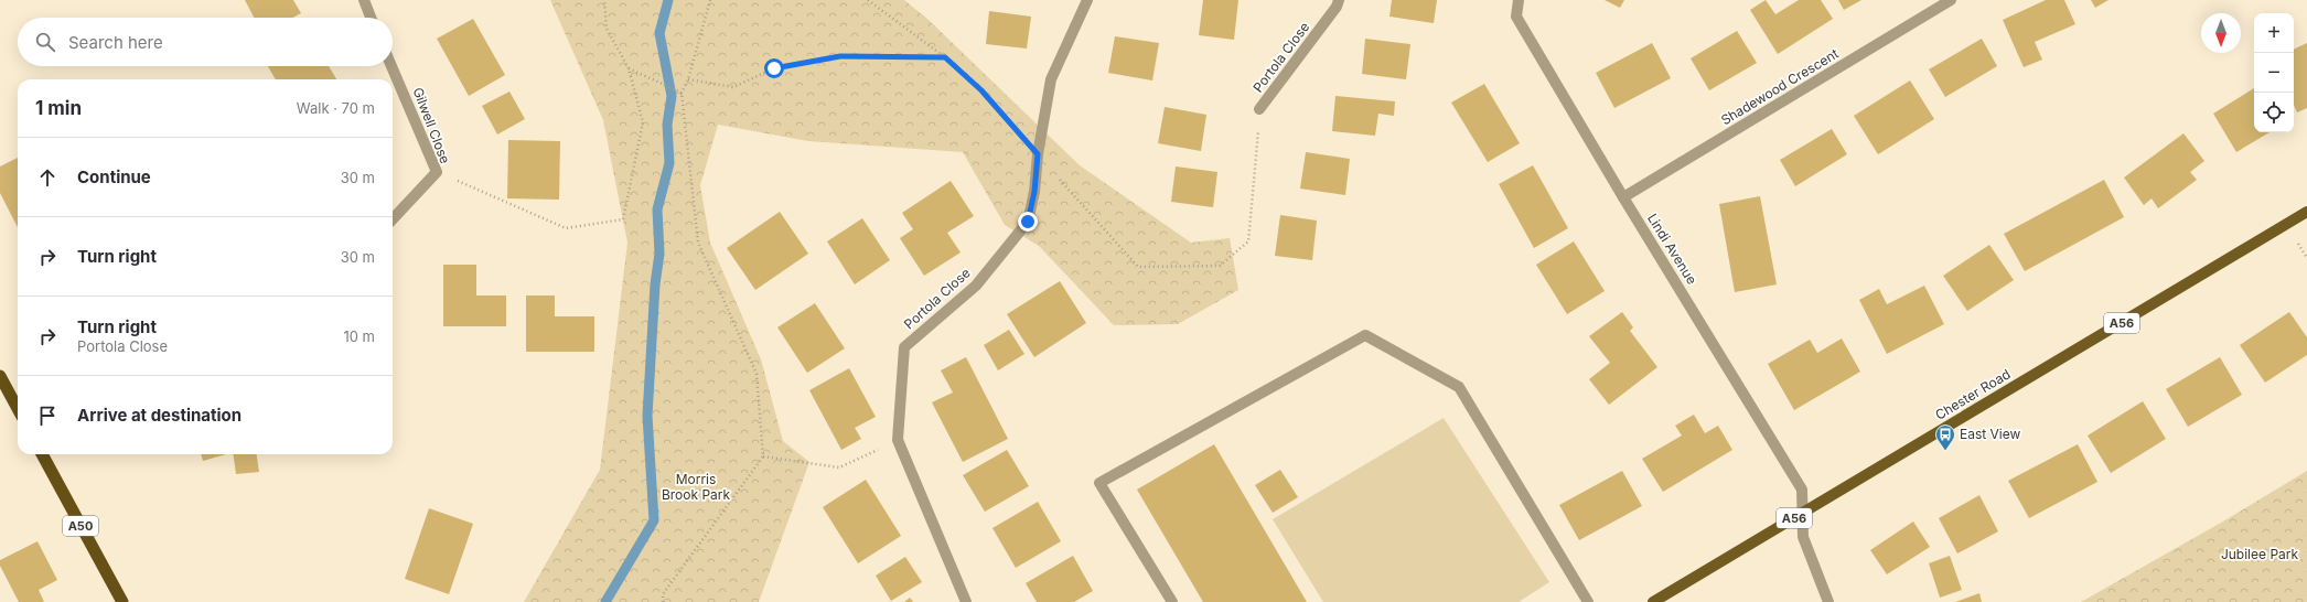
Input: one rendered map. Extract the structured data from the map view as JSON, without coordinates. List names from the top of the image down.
{
  "streets": {
    "highway": ["A50"],
    "main road": ["A56", "Chester Road"],
    "street": [
      "Portola Close",
      "Shadewood Crescent",
      "Gilwell Close",
      "Lindi Avenue"
    ]
  },
  "crossings": [
    ["Shadewood Crescent", "Lindi Avenue"],
    ["Lindi Avenue", "Chester Road"]
  ],
  "parks": ["Morris Brook Park", "Jubilee Park"],
  "places": {
    "bus stop": ["East View"]
  },
  "north": "bottom",
  "page": {
    "map_buttons": ["+", "−"],
    "search": "Search here",
    "heading": ["1 min", "Walk · 70 m"],
    "list": [
      ["Continue", "30 m"],
      ["Turn right", "30 m"],
      ["Turn right", "Portola Close", "10 m"],
      "Arrive at destination"
    ]
  }
}
